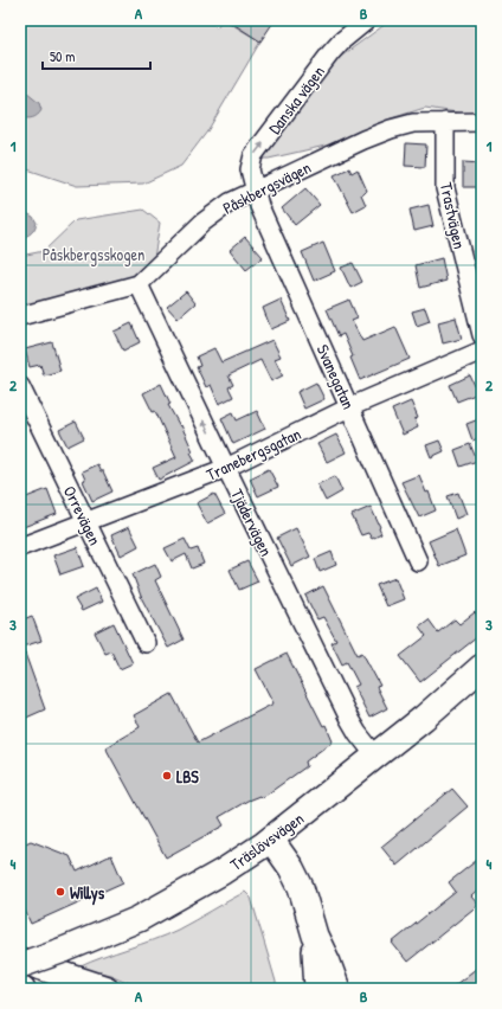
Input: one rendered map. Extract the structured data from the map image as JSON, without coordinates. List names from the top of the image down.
{
  "streets": {
    "street": [
      "Danska vägen",
      "Påskbergsvägen",
      "Trastvägen",
      "Svanegatan",
      "Tranebergsgatan",
      "Orrevägen",
      "Tjädervägen",
      "Träslövsvägen"
    ]
  },
  "crossings": [
    ["Danska vägen", "Påskbergsvägen"],
    ["Danska vägen", "Svanegatan"],
    ["Påskbergsvägen", "Trastvägen"],
    ["Påskbergsvägen", "Svanegatan"],
    ["Påskbergsvägen", "Tjädervägen"],
    ["Svanegatan", "Tranebergsgatan"],
    ["Tranebergsgatan", "Orrevägen"],
    ["Tranebergsgatan", "Tjädervägen"],
    ["Tjädervägen", "Träslövsvägen"]
  ],
  "one_way": ["Danska vägen", "Tjädervägen"],
  "parks": ["Påskbergsskogen"],
  "places": ["LBS", "Willys"],
  "scale_bar": "50 m",
  "grid": {
    "columns": ["A", "B"],
    "rows": [
      "1",
      "2",
      "3",
      "4"
    ]
  }
}
